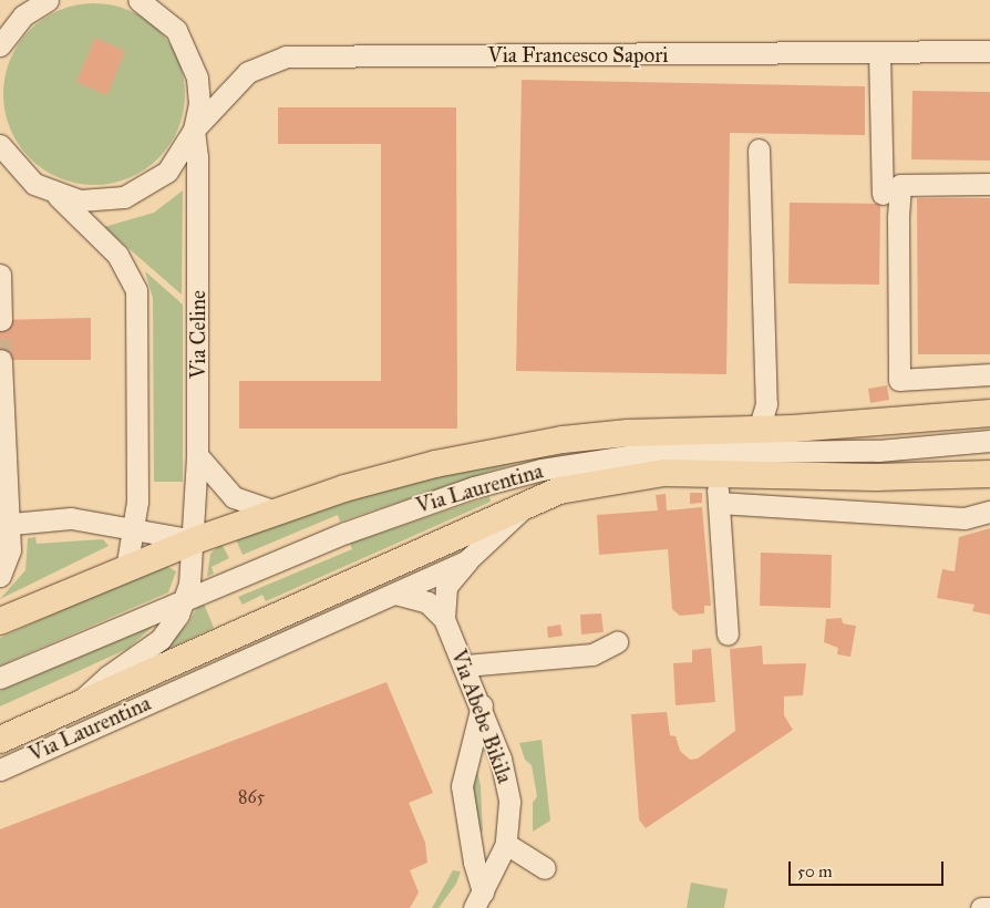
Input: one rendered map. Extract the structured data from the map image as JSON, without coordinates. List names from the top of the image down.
{
  "streets": {
    "main road": ["Via Laurentina"],
    "street": ["Via Francesco Sapori", "Via Celine", "Via Abebe Bikila"]
  },
  "crossings": [
    ["Via Francesco Sapori", "Via Celine"],
    ["Via Celine", "Via Laurentina"],
    ["Via Laurentina", "Via Abebe Bikila"]
  ],
  "house_numbers": ["865"],
  "scale_bar": "50 m"
}
